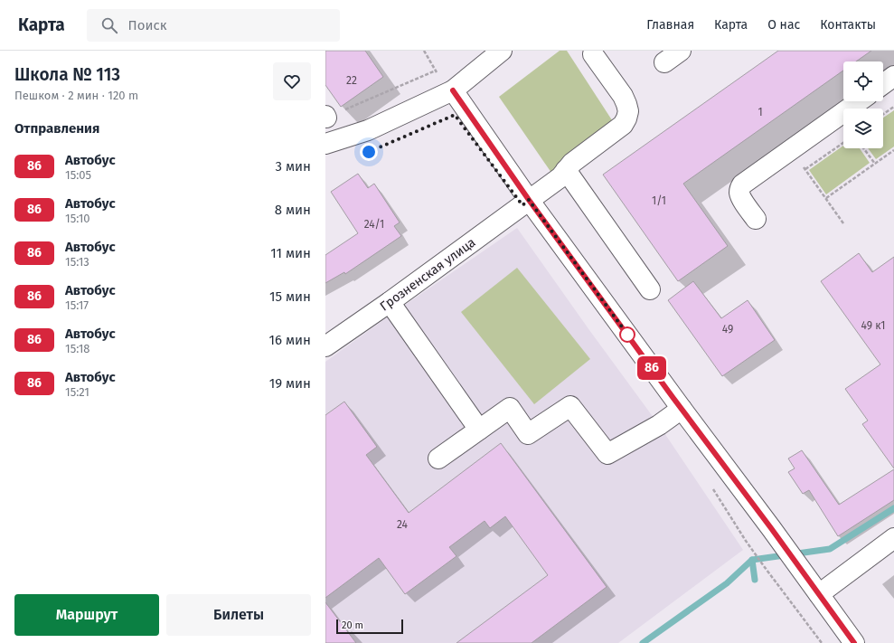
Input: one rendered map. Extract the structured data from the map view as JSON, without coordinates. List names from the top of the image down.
{
  "streets": {
    "street": ["Грозненская улица"]
  },
  "lines": ["bus line 86"],
  "house_numbers": [
    "22",
    "1",
    "1/1",
    "24/1",
    "49 к1",
    "49",
    "24"
  ],
  "scale_bar": "20 m",
  "page": {
    "header": "Карта",
    "search": "Поиск",
    "nav": [
      "Главная",
      "Карта",
      "О нас",
      "Контакты"
    ],
    "heading": [
      ["Школа № 113", "Пешком · 2 мин · 120 m"],
      "Отправления"
    ],
    "on_map": "86",
    "list": [
      {
        "mark": "86",
        "name": "Автобус",
        "note": "15:05",
        "value": "3 мин"
      },
      {
        "mark": "86",
        "name": "Автобус",
        "note": "15:10",
        "value": "8 мин"
      },
      {
        "mark": "86",
        "name": "Автобус",
        "note": "15:13",
        "value": "11 мин"
      },
      {
        "mark": "86",
        "name": "Автобус",
        "note": "15:17",
        "value": "15 мин"
      },
      {
        "mark": "86",
        "name": "Автобус",
        "note": "15:18",
        "value": "16 мин"
      },
      {
        "mark": "86",
        "name": "Автобус",
        "note": "15:21",
        "value": "19 мин"
      }
    ],
    "buttons": ["Маршрут", "Билеты"],
    "scale": "20 m"
  }
}
